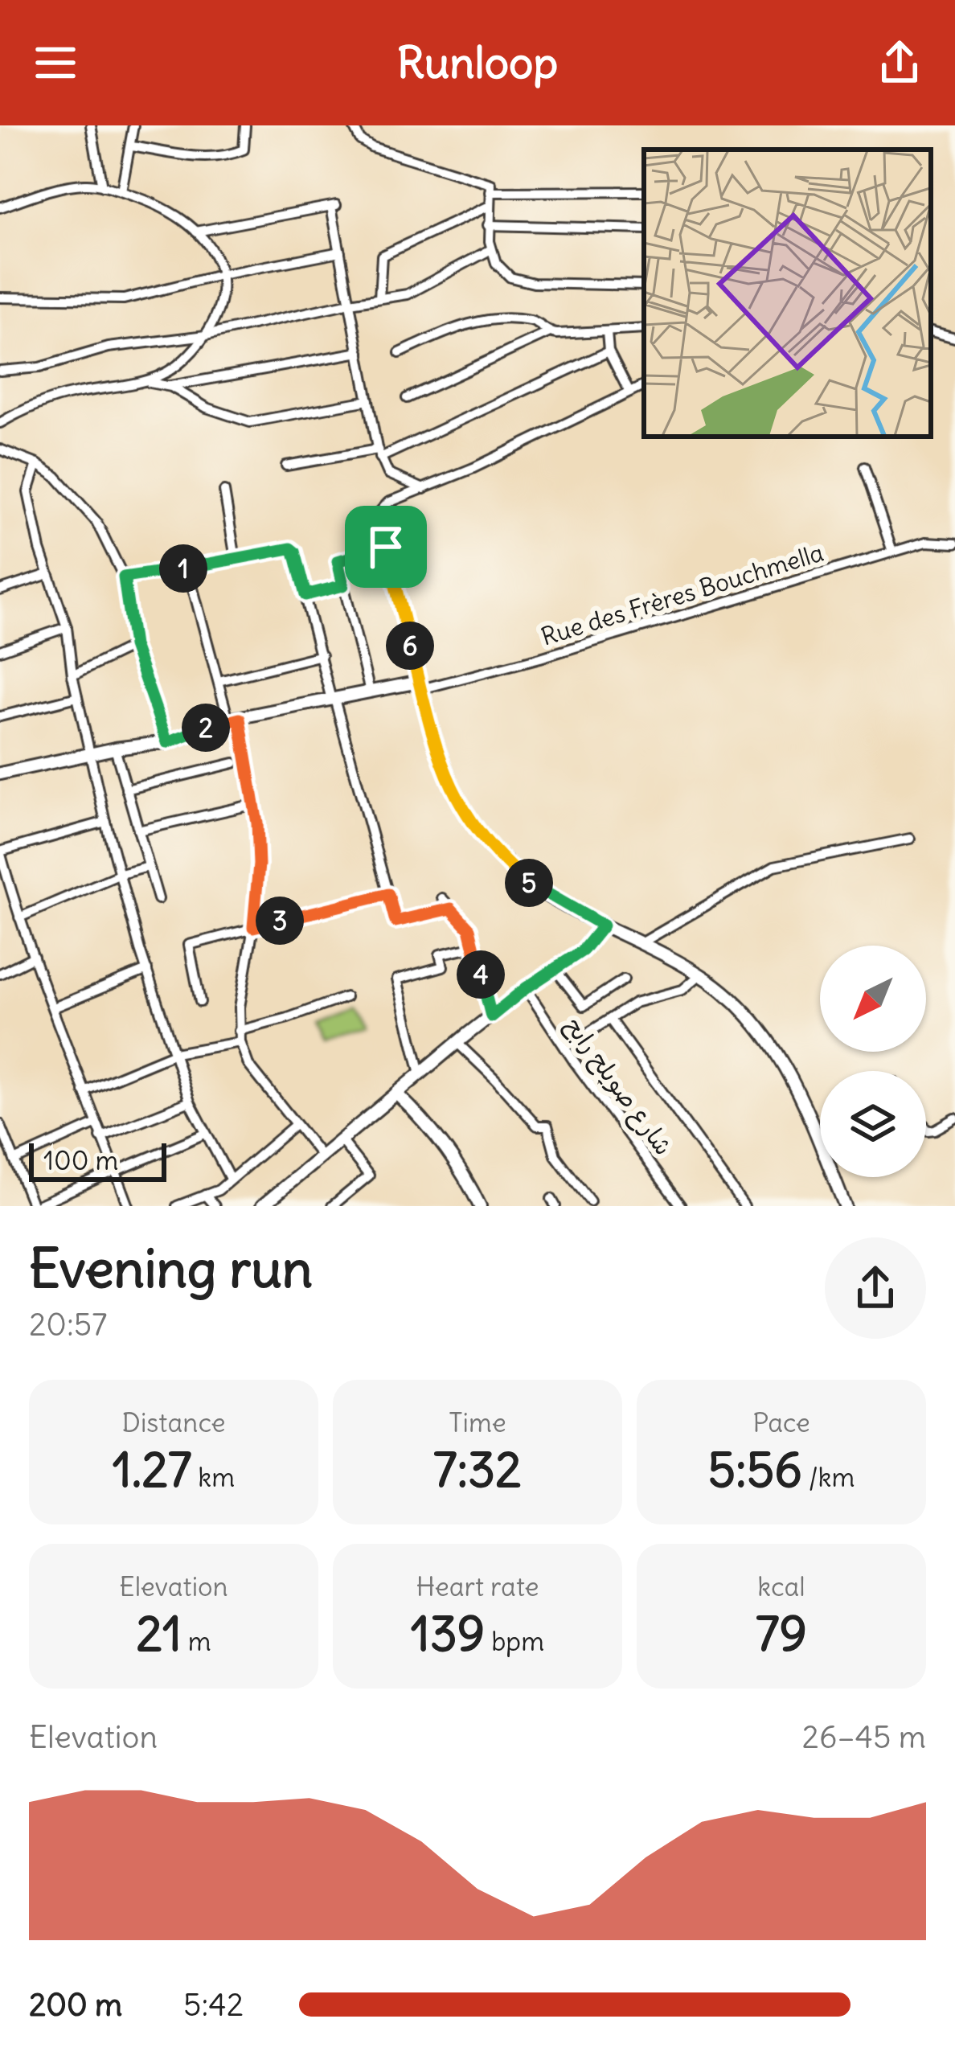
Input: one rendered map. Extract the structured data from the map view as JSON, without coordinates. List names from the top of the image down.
{
  "streets": {
    "street": ["Rue des Frères Bouchmella", "شارع صويلح رابح"]
  },
  "scale_bar": "100 m",
  "north": "bottom left",
  "page": {
    "header": "Runloop",
    "pins": [
      "1",
      "6",
      "2",
      "5",
      "3",
      "4"
    ],
    "scale": "100 m",
    "heading": ["Evening run", "20:57"],
    "stats": [
      ["Distance", "1.27 km"],
      ["Time", "7:32"],
      ["Pace", "5:56 /km"],
      ["Elevation", "21 m"],
      ["Heart rate", "139 bpm"],
      ["kcal", "79"]
    ],
    "chart": ["Elevation", "26–45 m"],
    "list": [
      {
        "name": "200 m",
        "note": "5:42"
      }
    ]
  }
}
